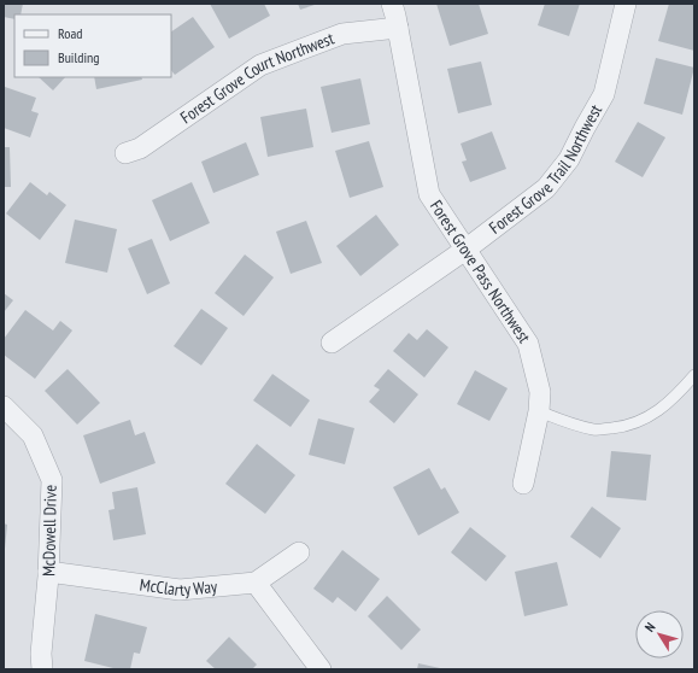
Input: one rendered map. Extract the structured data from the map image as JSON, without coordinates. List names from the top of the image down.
{
  "streets": {
    "street": [
      "Forest Grove Court Northwest",
      "Forest Grove Trail Northwest",
      "Forest Grove Pass Northwest",
      "McDowell Drive",
      "McClarty Way"
    ]
  },
  "crossings": [
    ["Forest Grove Court Northwest", "Forest Grove Pass Northwest"],
    ["Forest Grove Trail Northwest", "Forest Grove Pass Northwest"],
    ["McDowell Drive", "McClarty Way"]
  ],
  "legend": ["Road", "Building"],
  "north": "top left"
}
